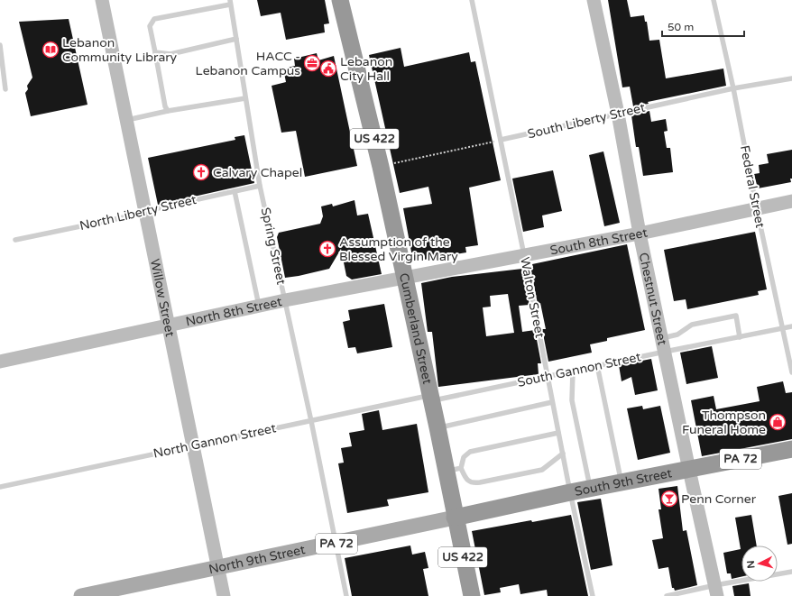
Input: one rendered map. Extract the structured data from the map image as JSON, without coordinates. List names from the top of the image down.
{
  "streets": {
    "highway": [
      "US 422",
      "Cumberland Street",
      "PA 72",
      "South 9th Street"
    ],
    "main road": ["North 9th Street"],
    "street": [
      "South 8th Street",
      "Willow Street",
      "Chestnut Street",
      "North 8th Street"
    ],
    "lane": [
      "South Liberty Street",
      "Federal Street",
      "North Liberty Street",
      "Spring Street",
      "Walton Street",
      "South Gannon Street",
      "North Gannon Street"
    ]
  },
  "crossings": [
    ["South Liberty Street", "Federal Street"],
    ["South Liberty Street", "Walton Street"],
    ["South Liberty Street", "Chestnut Street"],
    ["Federal Street", "South 8th Street"],
    ["Federal Street", "South Gannon Street"],
    ["North Liberty Street", "Spring Street"],
    ["North Liberty Street", "Willow Street"],
    ["South 8th Street", "Walton Street"],
    ["South 8th Street", "Chestnut Street"],
    ["South 8th Street", "North 8th Street"],
    ["South 8th Street", "Cumberland Street"],
    ["Spring Street", "North 8th Street"],
    ["Spring Street", "North Gannon Street"],
    ["Spring Street", "North 9th Street"],
    ["Willow Street", "North 8th Street"],
    ["Willow Street", "North Gannon Street"],
    ["Willow Street", "North 9th Street"],
    ["Walton Street", "South Gannon Street"],
    ["Walton Street", "South 9th Street"],
    ["Chestnut Street", "South Gannon Street"],
    ["Chestnut Street", "South 9th Street"],
    ["North 8th Street", "Cumberland Street"],
    ["Cumberland Street", "South Gannon Street"],
    ["Cumberland Street", "North Gannon Street"],
    ["Cumberland Street", "South 9th Street"],
    ["Cumberland Street", "North 9th Street"],
    ["South Gannon Street", "North Gannon Street"],
    ["South 9th Street", "North 9th Street"]
  ],
  "places": {
    "library": ["Lebanon Community Library"],
    "office": ["HACC - Lebanon Campus"],
    "public building": ["Lebanon City Hall"],
    "church": ["Calvary Chapel", "Assumption of the Blessed Virgin Mary"],
    "shop": ["Thompson Funeral Home"],
    "bar": ["Penn Corner"]
  },
  "scale_bar": "50 m",
  "north": "left"
}
